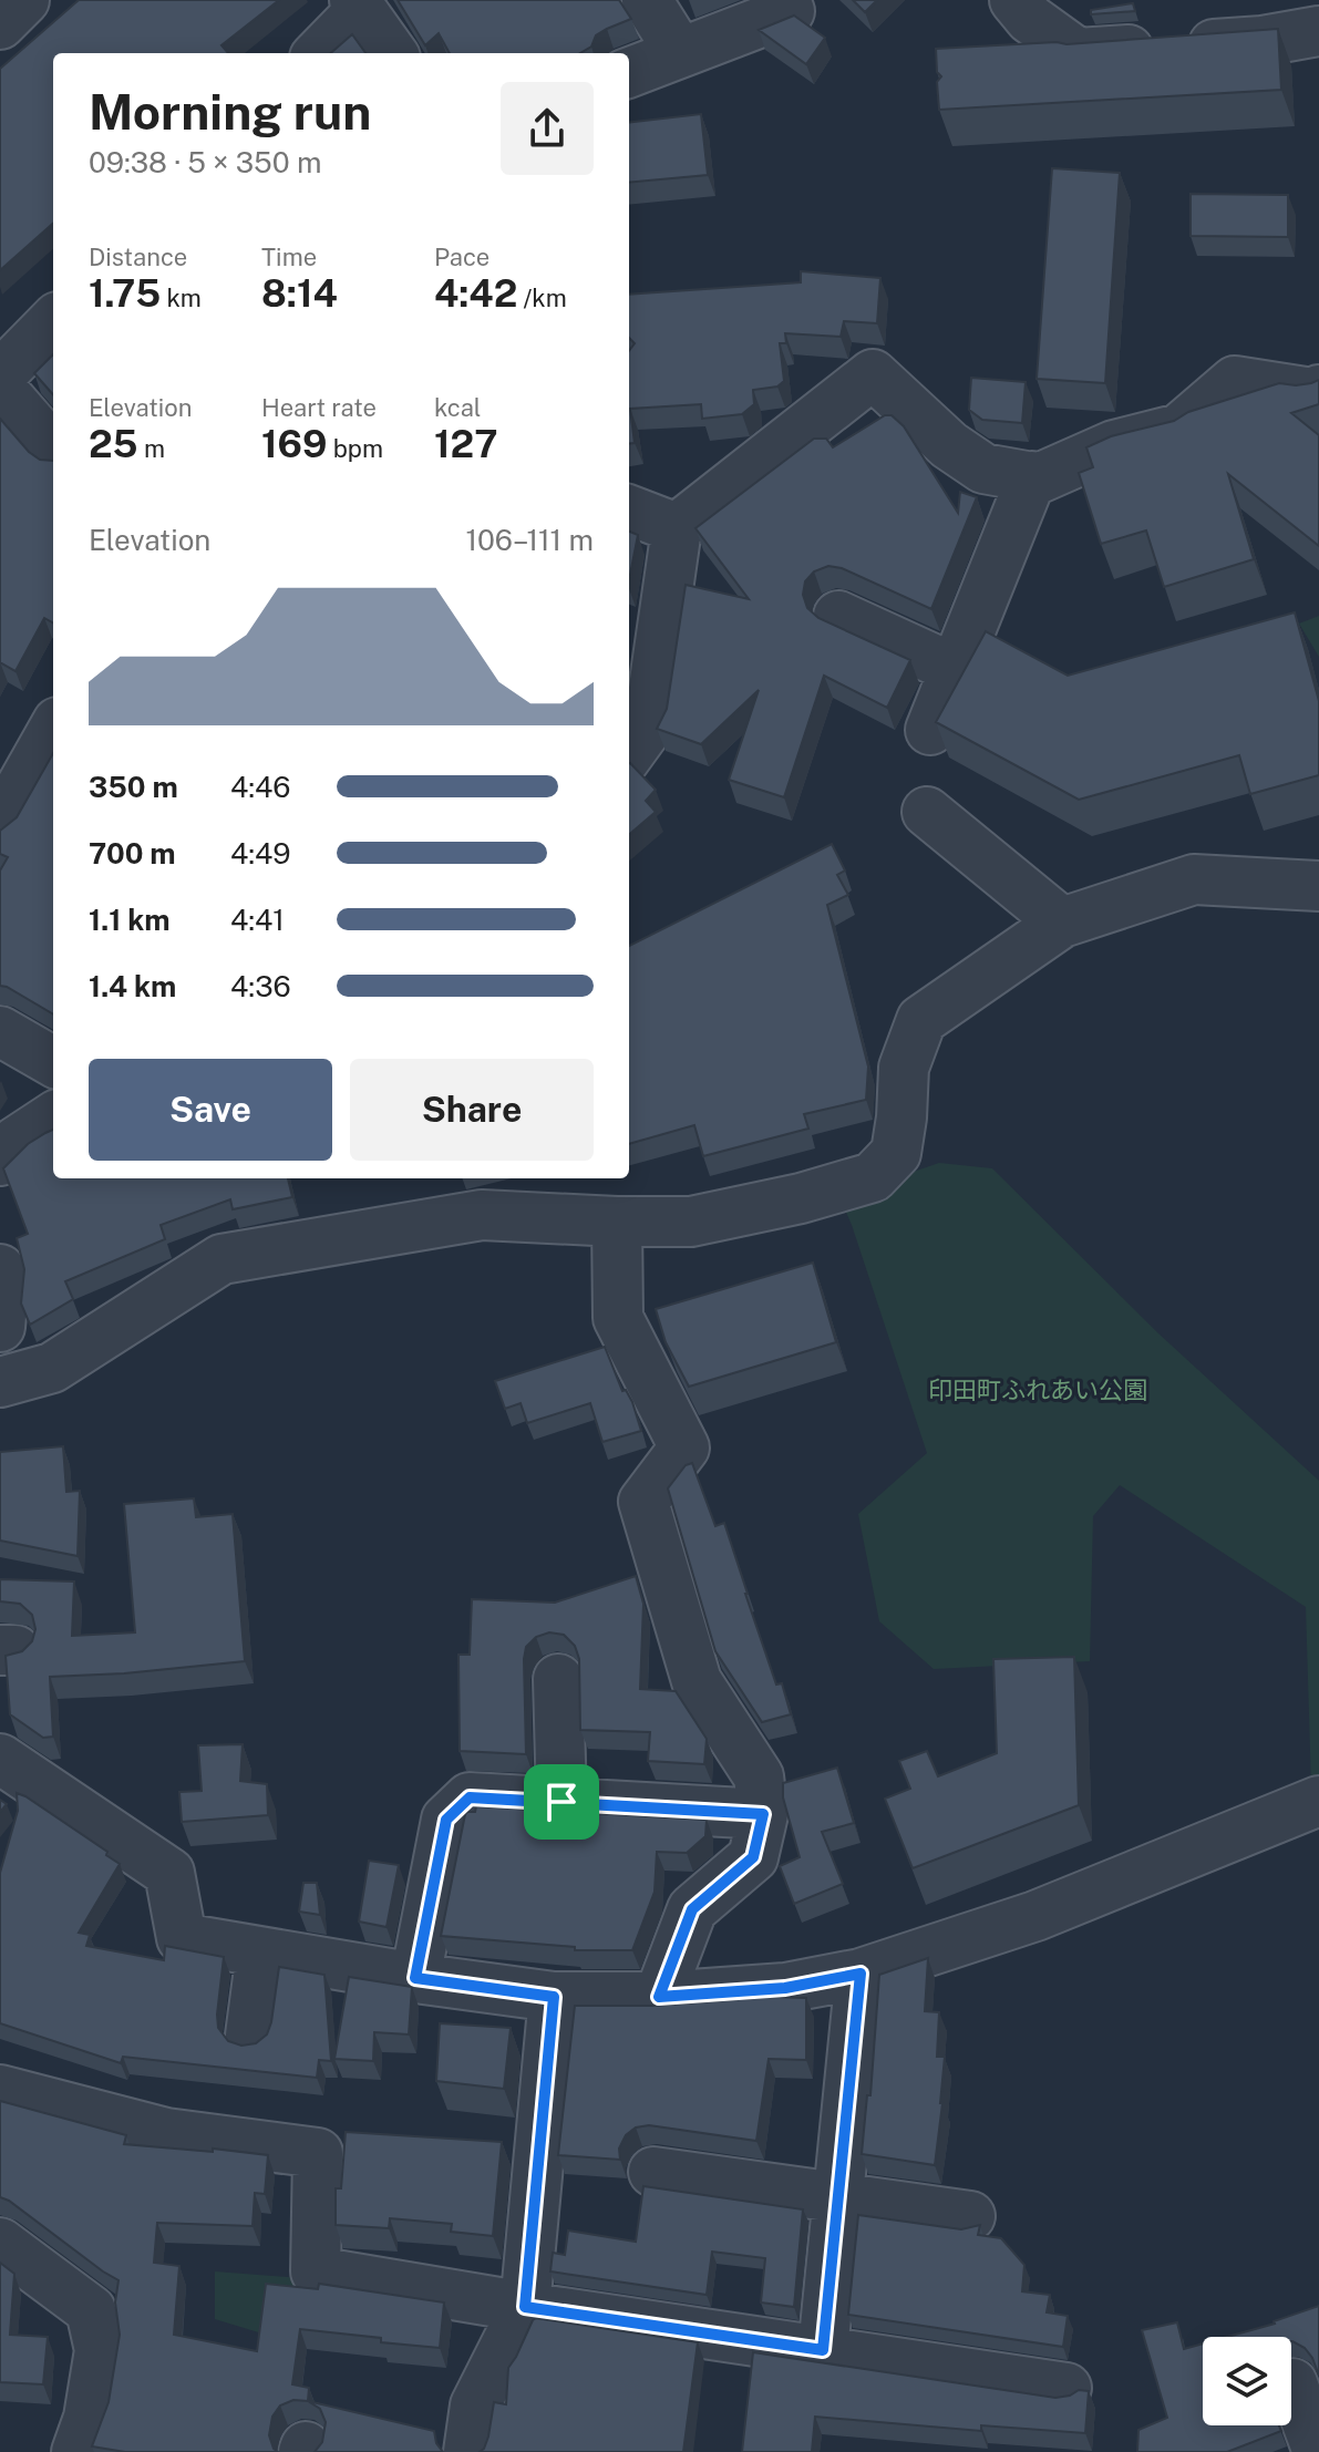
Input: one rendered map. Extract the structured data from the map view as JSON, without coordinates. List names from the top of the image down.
{
  "parks": ["印田町ふれあい公園"],
  "page": {
    "heading": ["Morning run", "09:38 · 5 × 350 m"],
    "stats": [
      ["Distance", "1.75 km"],
      ["Time", "8:14"],
      ["Pace", "4:42 /km"],
      ["Elevation", "25 m"],
      ["Heart rate", "169 bpm"],
      ["kcal", "127"]
    ],
    "chart": ["Elevation", "106–111 m"],
    "list": [
      {
        "name": "350 m",
        "note": "4:46"
      },
      {
        "name": "700 m",
        "note": "4:49"
      },
      {
        "name": "1.1 km",
        "note": "4:41"
      },
      {
        "name": "1.4 km",
        "note": "4:36"
      }
    ],
    "buttons": ["Save", "Share"]
  }
}
